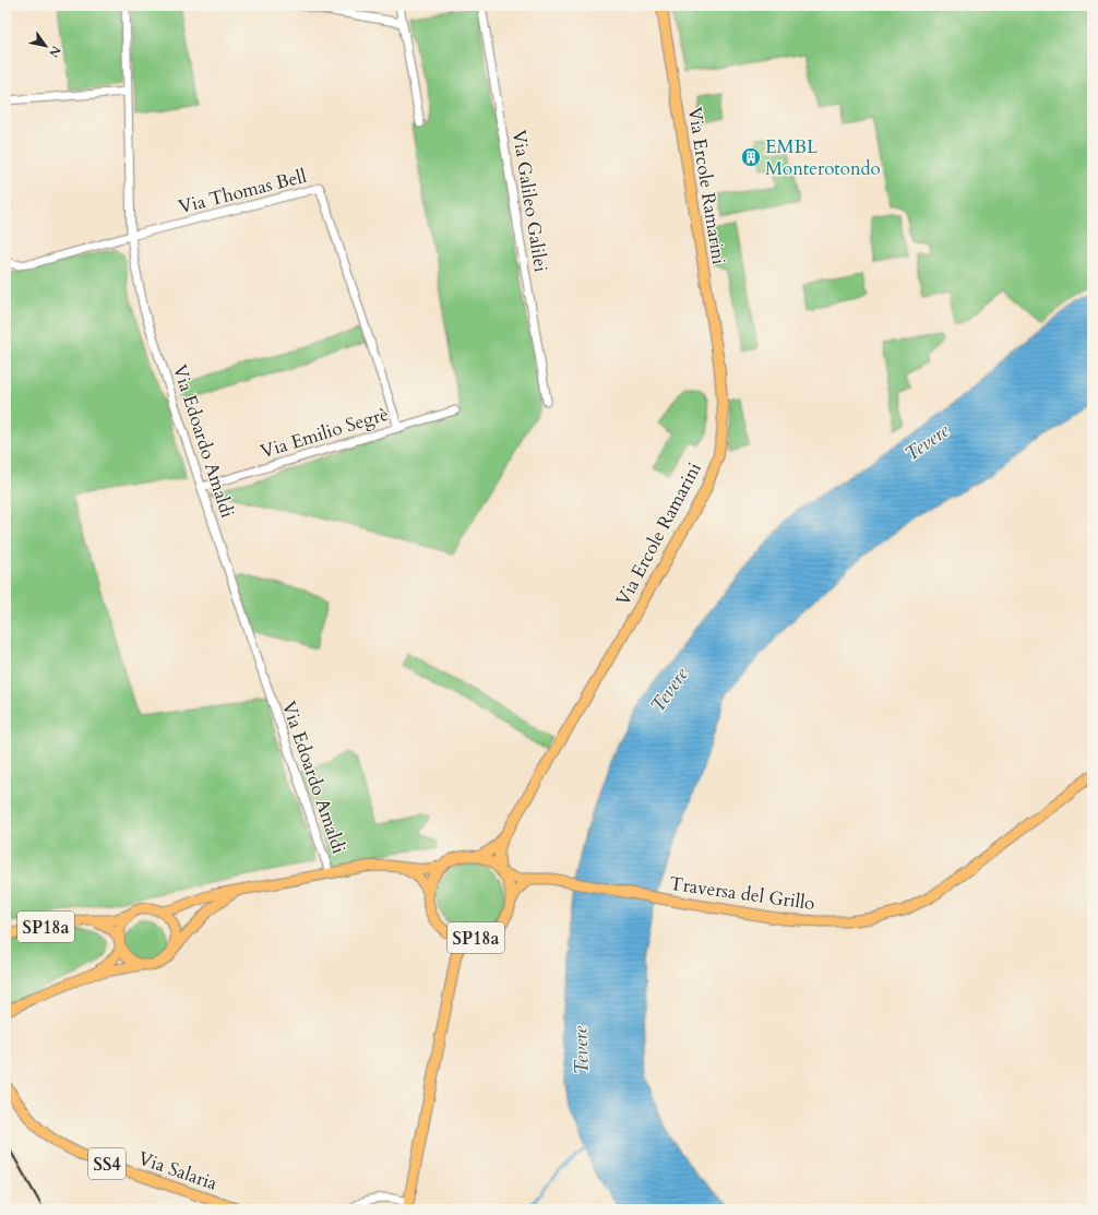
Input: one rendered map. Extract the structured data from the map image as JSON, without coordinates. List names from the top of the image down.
{
  "streets": {
    "main road": [
      "Via Ercole Ramarini",
      "Traversa del Grillo",
      "SP18a",
      "SS4",
      "Via Salaria"
    ],
    "street": [
      "Via Thomas Bell",
      "Via Galileo Galilei",
      "Via Emilio Segrè",
      "Via Edoardo Amaldi"
    ]
  },
  "crossings": [
    ["Via Ercole Ramarini", "Traversa del Grillo"],
    ["Via Ercole Ramarini", "SP18a"],
    ["Via Thomas Bell", "Via Emilio Segrè"],
    ["Via Thomas Bell", "Via Edoardo Amaldi"],
    ["Via Emilio Segrè", "Via Edoardo Amaldi"],
    ["Traversa del Grillo", "SP18a"]
  ],
  "water": ["Tevere"],
  "places": {
    "building": ["EMBL Monterotondo"]
  },
  "north": "bottom right"
}
